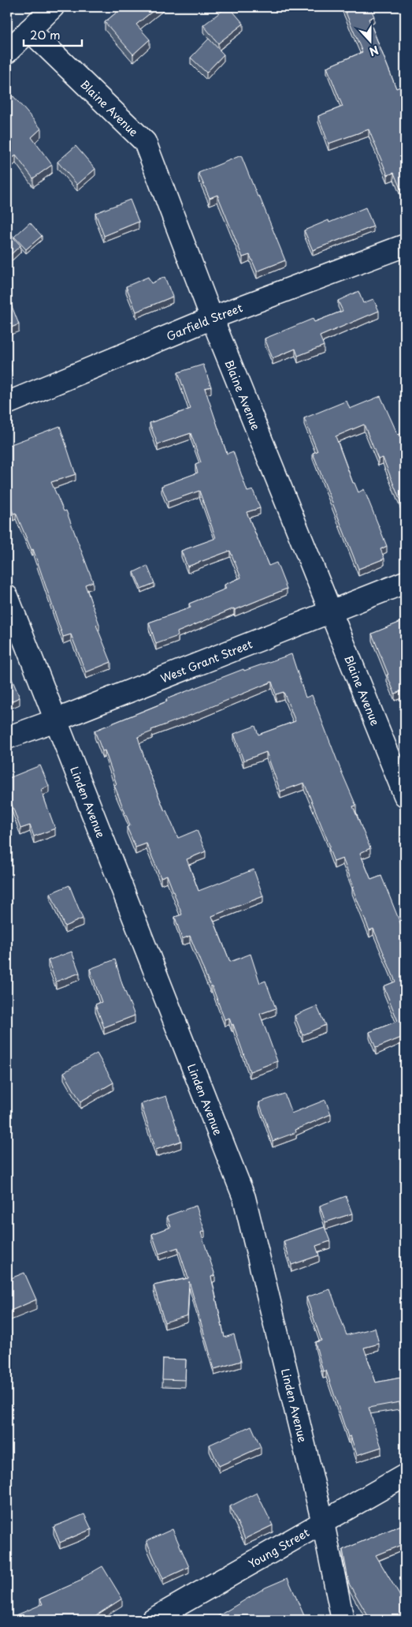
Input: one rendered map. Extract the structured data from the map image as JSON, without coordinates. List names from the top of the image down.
{
  "streets": {
    "street": [
      "Blaine Avenue",
      "Garfield Street",
      "West Grant Street",
      "Linden Avenue",
      "Young Street"
    ]
  },
  "crossings": [
    ["Blaine Avenue", "Garfield Street"],
    ["Blaine Avenue", "West Grant Street"],
    ["West Grant Street", "Linden Avenue"],
    ["Linden Avenue", "Young Street"]
  ],
  "scale_bar": "20 m",
  "north": "bottom"
}
